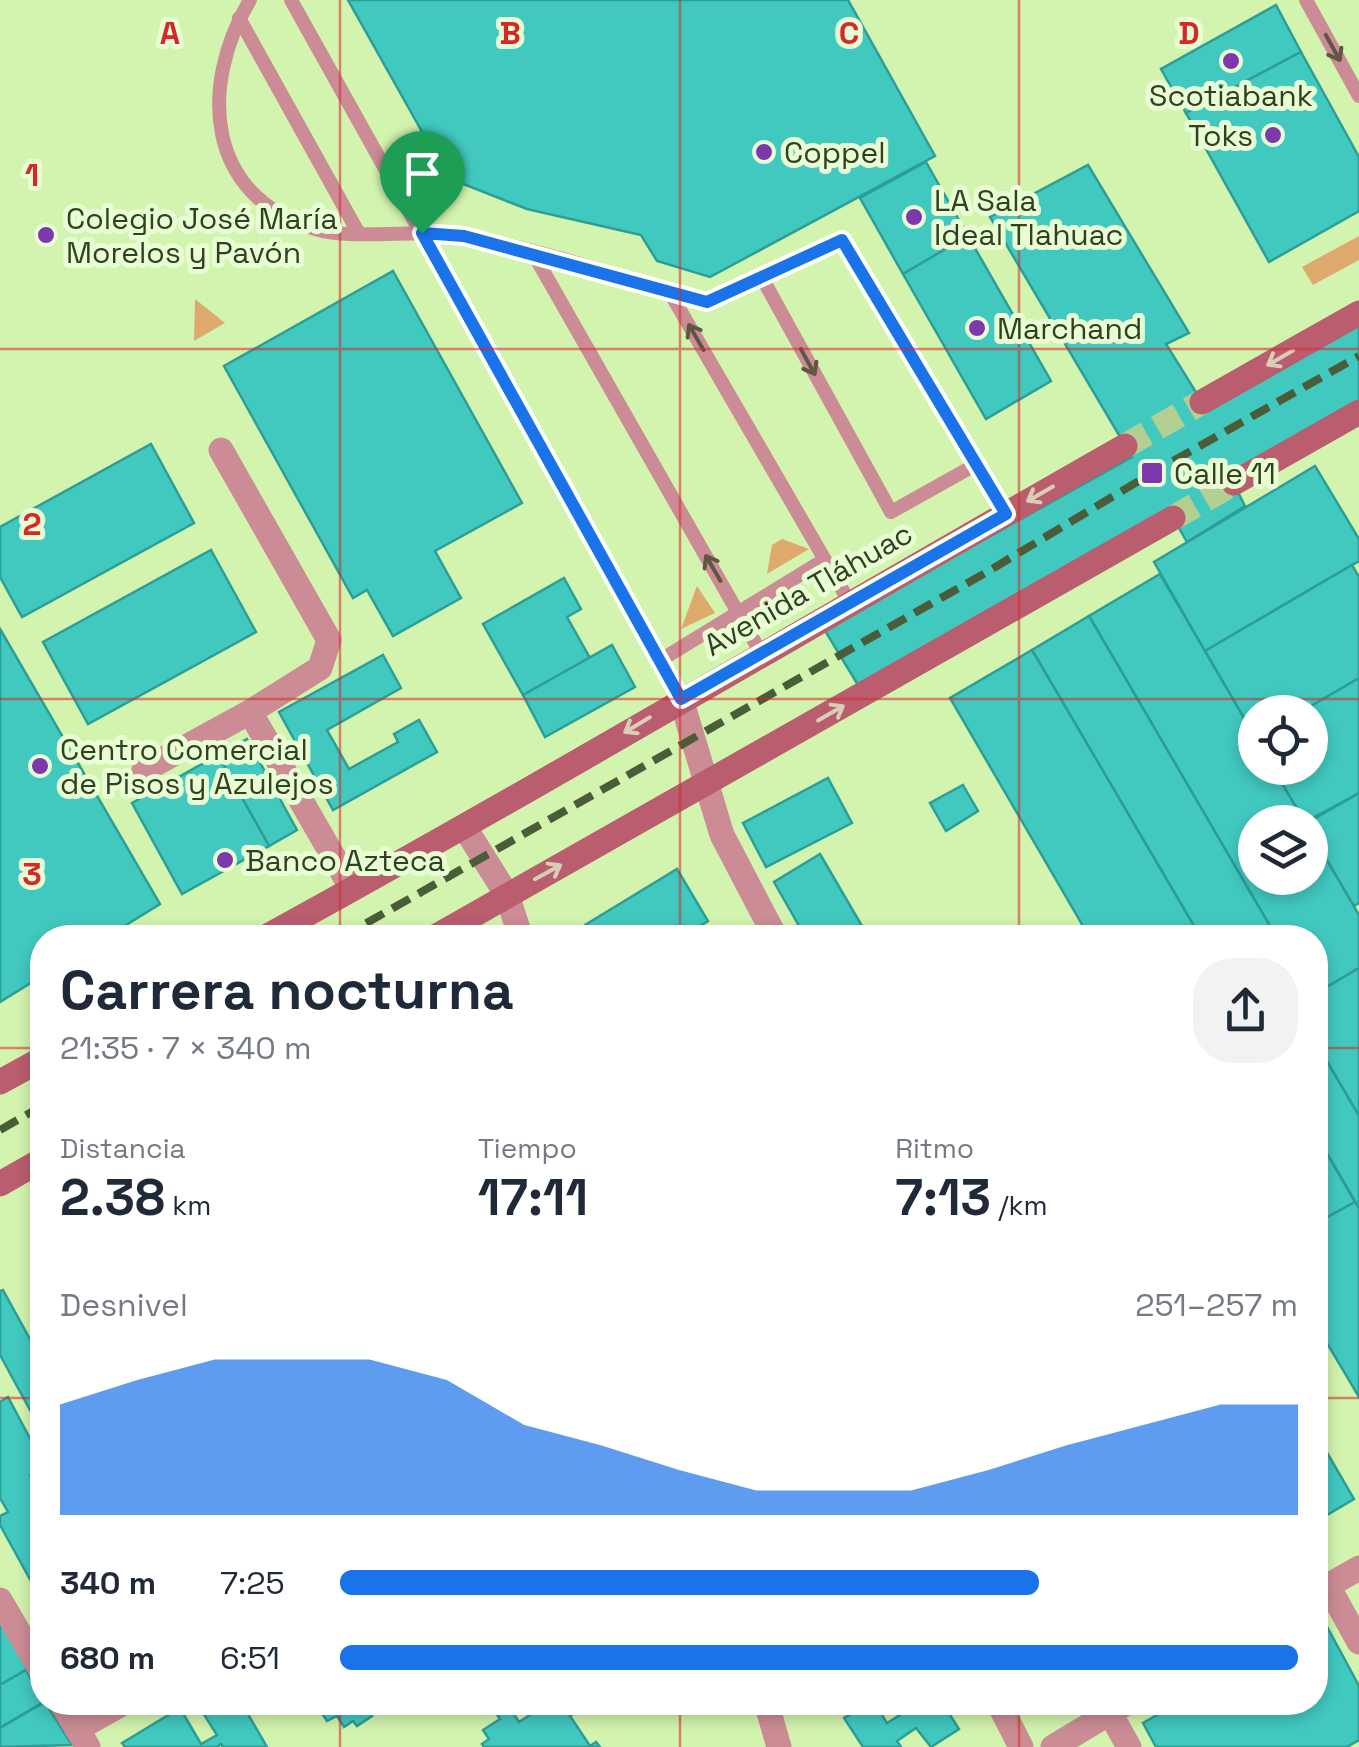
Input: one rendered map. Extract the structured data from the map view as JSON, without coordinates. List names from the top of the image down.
{
  "streets": {
    "main road": ["Avenida Tláhuac"]
  },
  "places": {
    "other": [
      "Scotiabank",
      "Toks",
      "Coppel",
      "LA Sala Ideal Tlahuac",
      "Colegio José María Morelos y Pavón",
      "Marchand",
      "Centro Comercial de Pisos y Azulejos",
      "Banco Azteca"
    ],
    "transit": ["Calle 11"]
  },
  "page": {
    "heading": ["Carrera nocturna", "21:35 · 7 × 340 m"],
    "stats": [
      ["Distancia", "2.38 km"],
      ["Tiempo", "17:11"],
      ["Ritmo", "7:13 /km"]
    ],
    "chart": ["Desnivel", "251–257 m"],
    "list": [
      {
        "name": "340 m",
        "note": "7:25"
      },
      {
        "name": "680 m",
        "note": "6:51"
      }
    ]
  },
  "grid": {
    "columns": [
      "A",
      "B",
      "C",
      "D"
    ],
    "rows": ["1", "2", "3"]
  }
}
